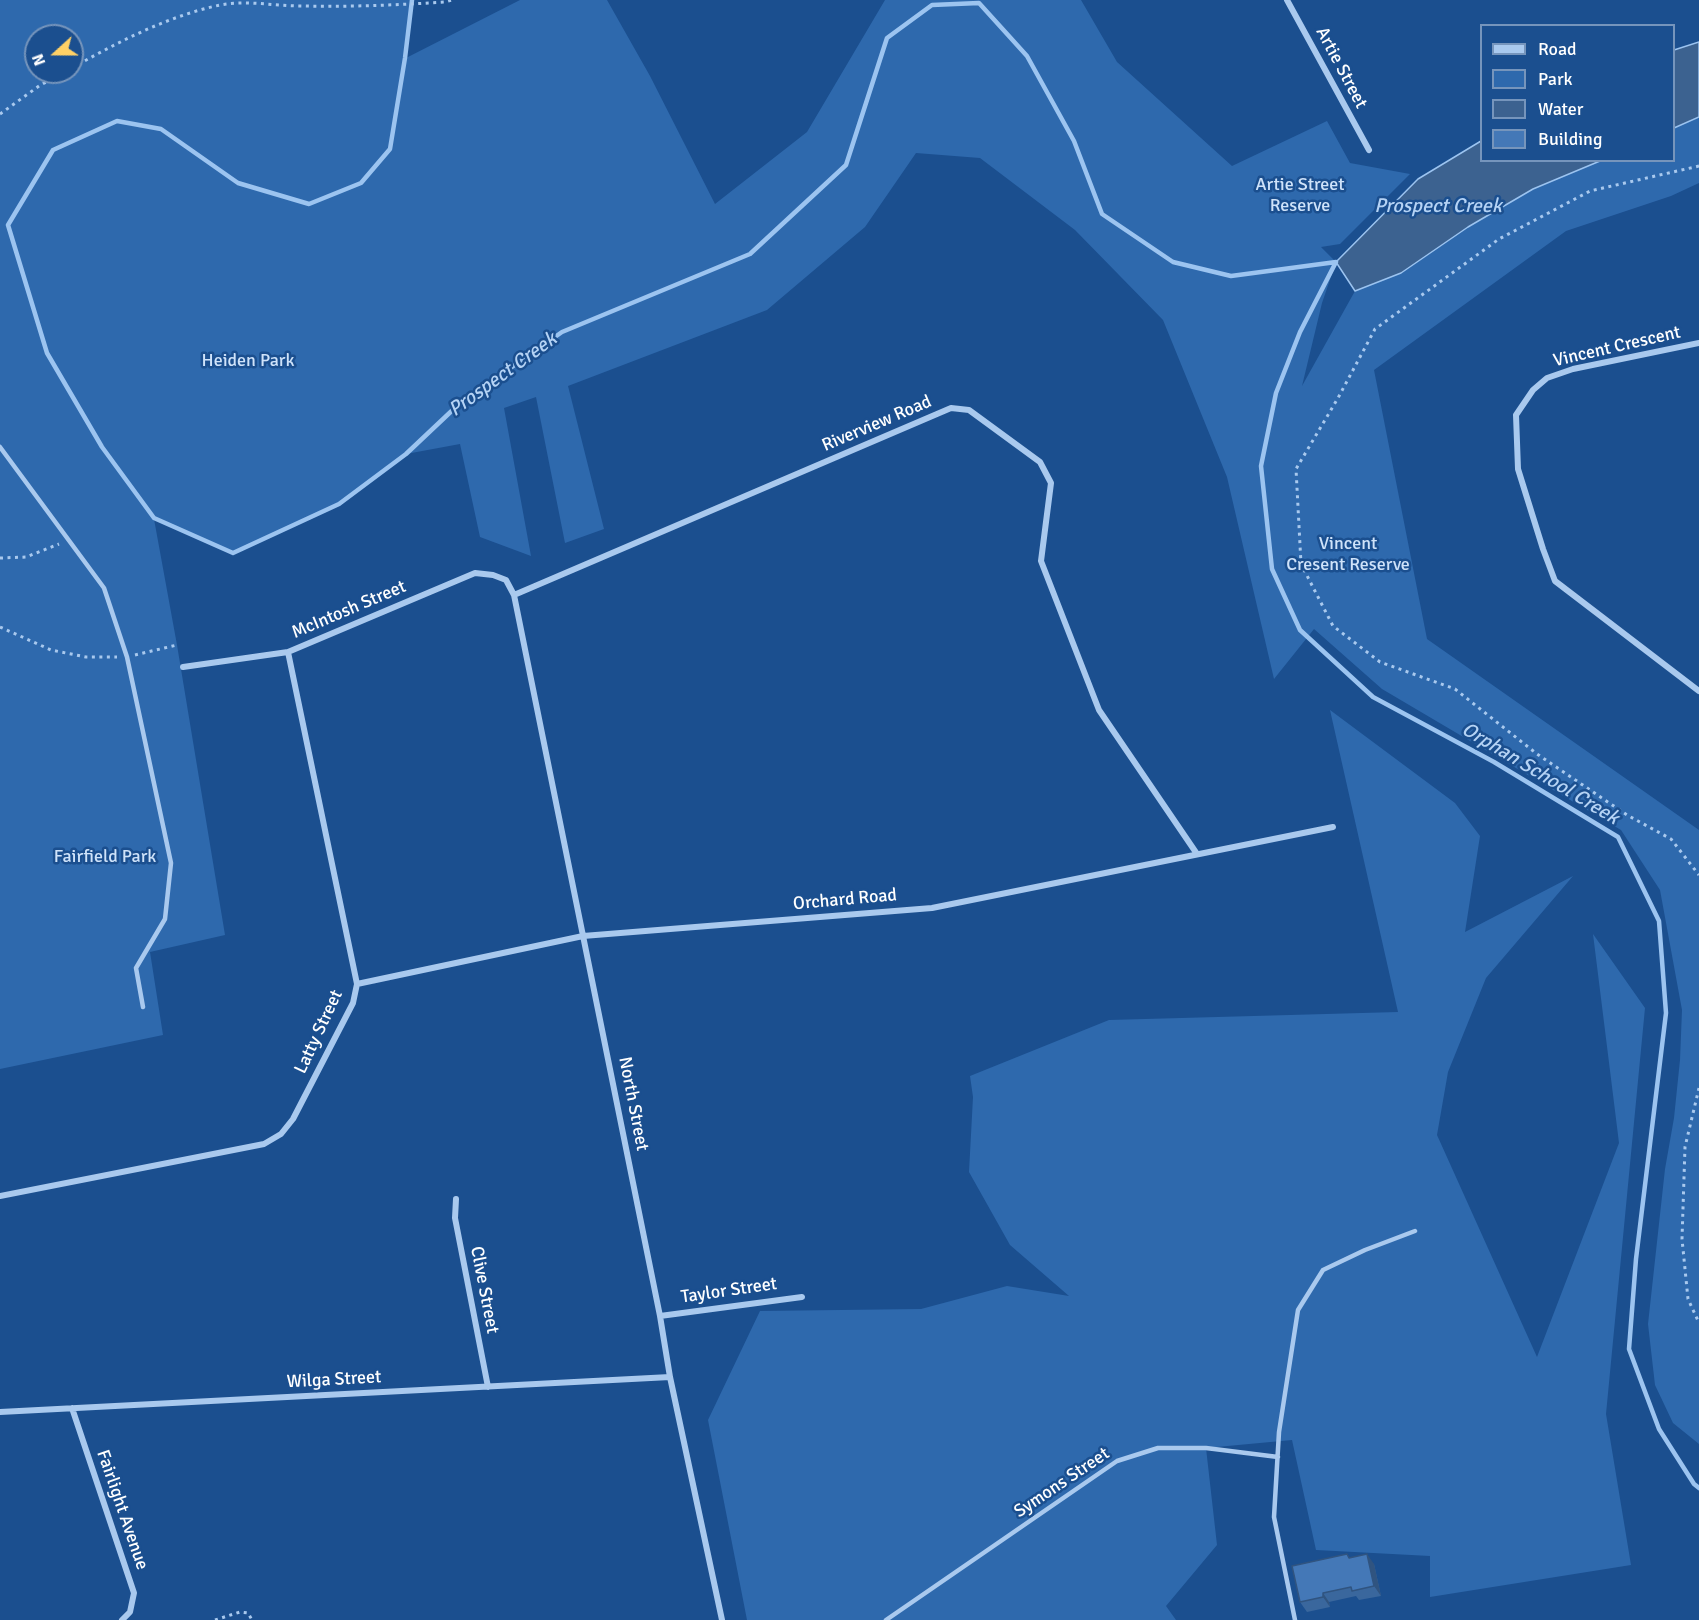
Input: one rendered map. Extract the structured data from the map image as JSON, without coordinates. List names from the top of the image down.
{
  "streets": {
    "street": [
      "Artie Street",
      "Vincent Crescent",
      "Riverview Road",
      "McIntosh Street",
      "Orchard Road",
      "Latty Street",
      "North Street",
      "Clive Street",
      "Taylor Street",
      "Wilga Street",
      "Fairlight Avenue"
    ],
    "lane": ["Symons Street"]
  },
  "crossings": [
    ["Riverview Road", "McIntosh Street"],
    ["Riverview Road", "Orchard Road"],
    ["Riverview Road", "North Street"],
    ["McIntosh Street", "Latty Street"],
    ["McIntosh Street", "North Street"],
    ["Orchard Road", "Latty Street"],
    ["Orchard Road", "North Street"],
    ["North Street", "Taylor Street"],
    ["North Street", "Wilga Street"],
    ["Clive Street", "Wilga Street"],
    ["Wilga Street", "Fairlight Avenue"]
  ],
  "water": ["Prospect Creek", "Orphan School Creek"],
  "parks": [
    "Artie Street Reserve",
    "Heiden Park",
    "Vincent Cresent Reserve",
    "Fairfield Park"
  ],
  "legend": [
    "Road",
    "Park",
    "Water",
    "Building"
  ],
  "north": "left"
}
